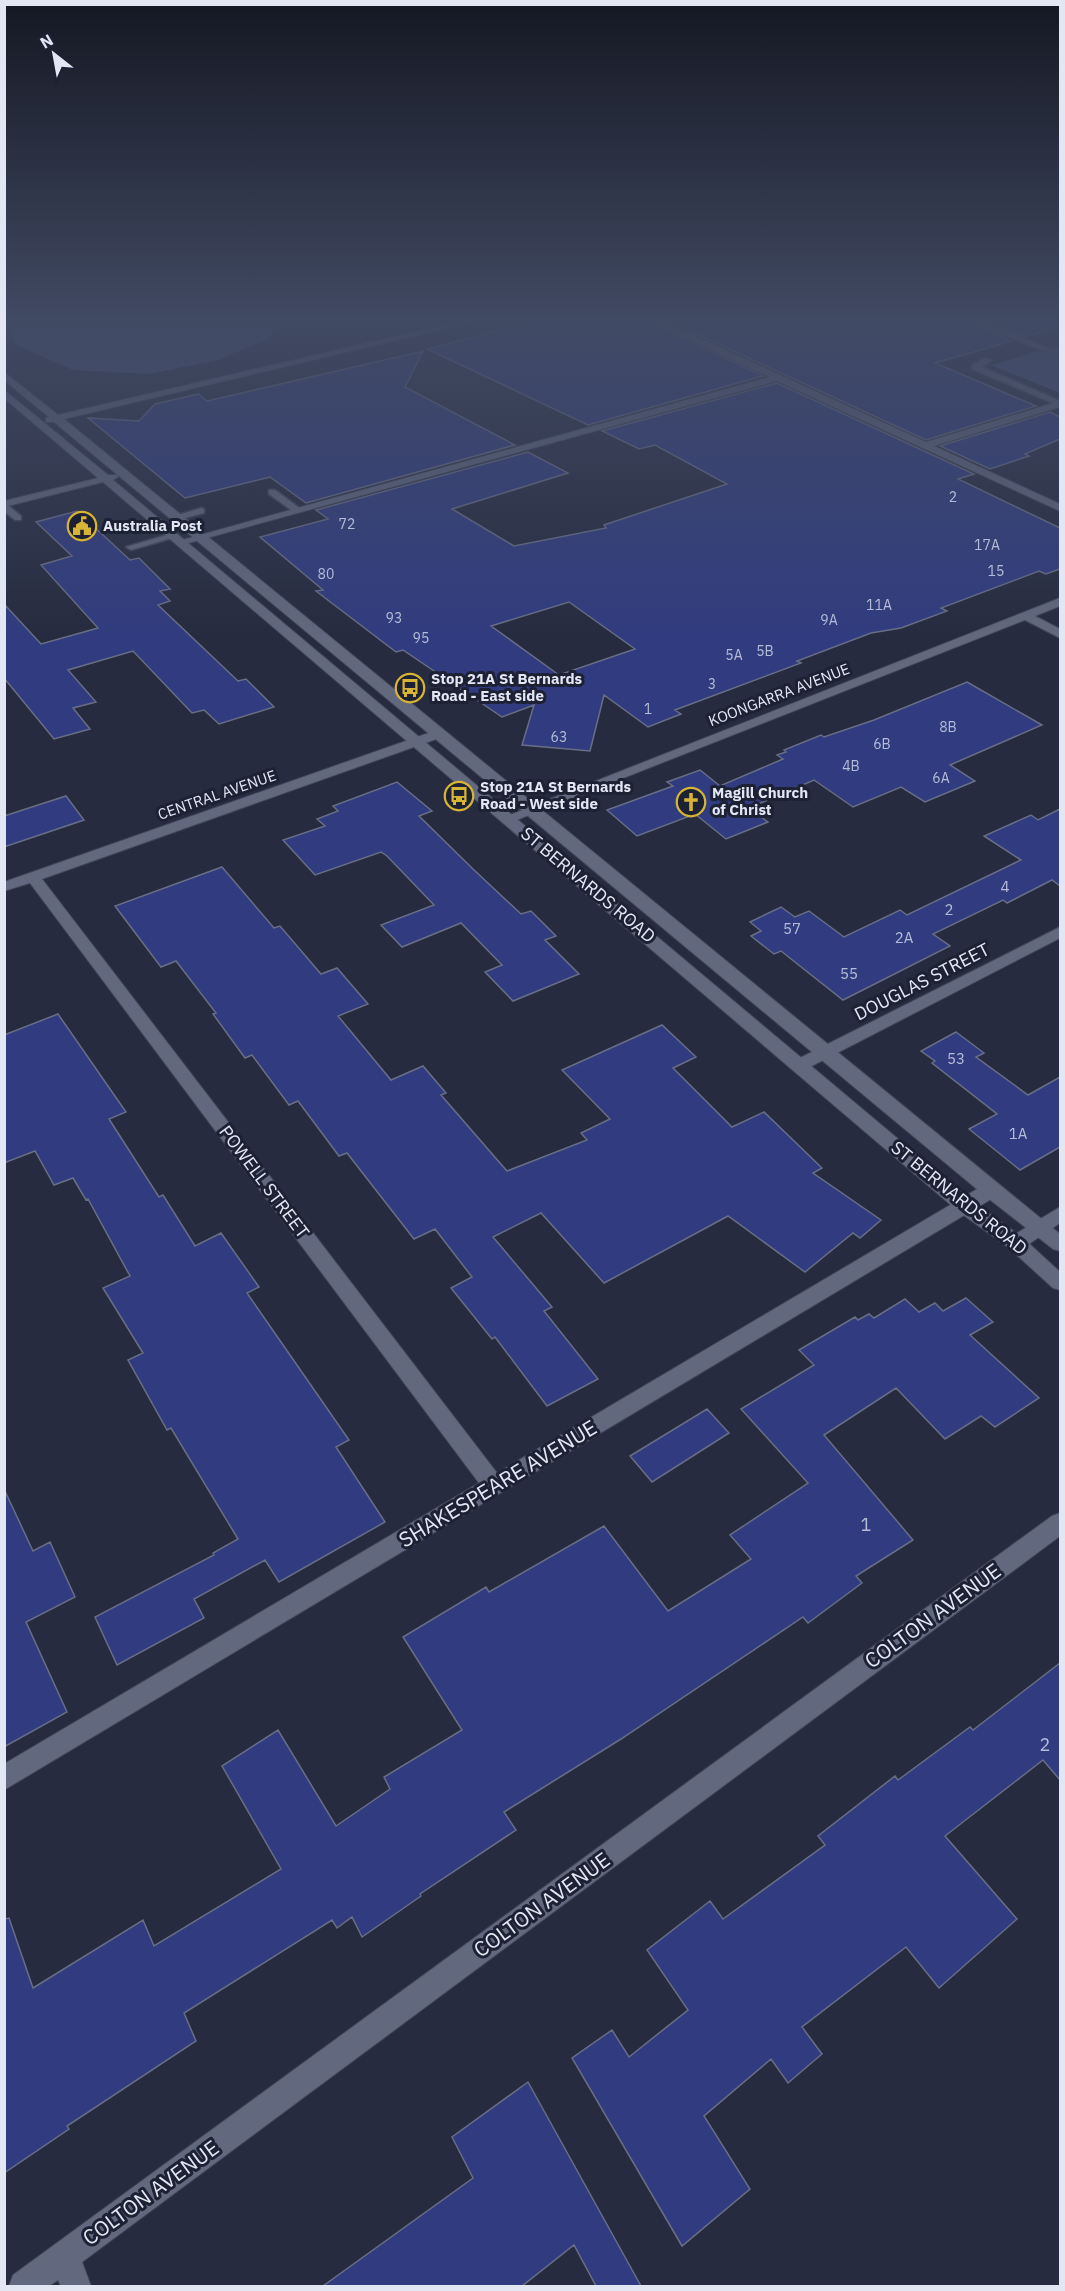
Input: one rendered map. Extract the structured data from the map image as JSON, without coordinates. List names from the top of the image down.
{
  "streets": {
    "street": [
      "KOONGARRA AVENUE",
      "CENTRAL AVENUE",
      "ST BERNARDS ROAD",
      "DOUGLAS STREET",
      "POWELL STREET",
      "SHAKESPEARE AVENUE",
      "COLTON AVENUE"
    ]
  },
  "crossings": [
    ["KOONGARRA AVENUE", "ST BERNARDS ROAD"],
    ["CENTRAL AVENUE", "ST BERNARDS ROAD"],
    ["CENTRAL AVENUE", "POWELL STREET"],
    ["ST BERNARDS ROAD", "DOUGLAS STREET"],
    ["ST BERNARDS ROAD", "SHAKESPEARE AVENUE"],
    ["POWELL STREET", "SHAKESPEARE AVENUE"]
  ],
  "places": {
    "public building": ["Australia Post"],
    "bus stop": ["Stop 21A St Bernards Road - East side", "Stop 21A St Bernards Road - West side"],
    "church": ["Magill Church of Christ"]
  },
  "house_numbers": [
    "2",
    "72",
    "17A",
    "15",
    "80",
    "11A",
    "93",
    "9A",
    "95",
    "5B",
    "5A",
    "3",
    "1",
    "8B",
    "63",
    "6B",
    "4B",
    "6A",
    "4",
    "2",
    "57",
    "2A",
    "55",
    "53",
    "1A",
    "1",
    "2"
  ],
  "north": "top left"
}
